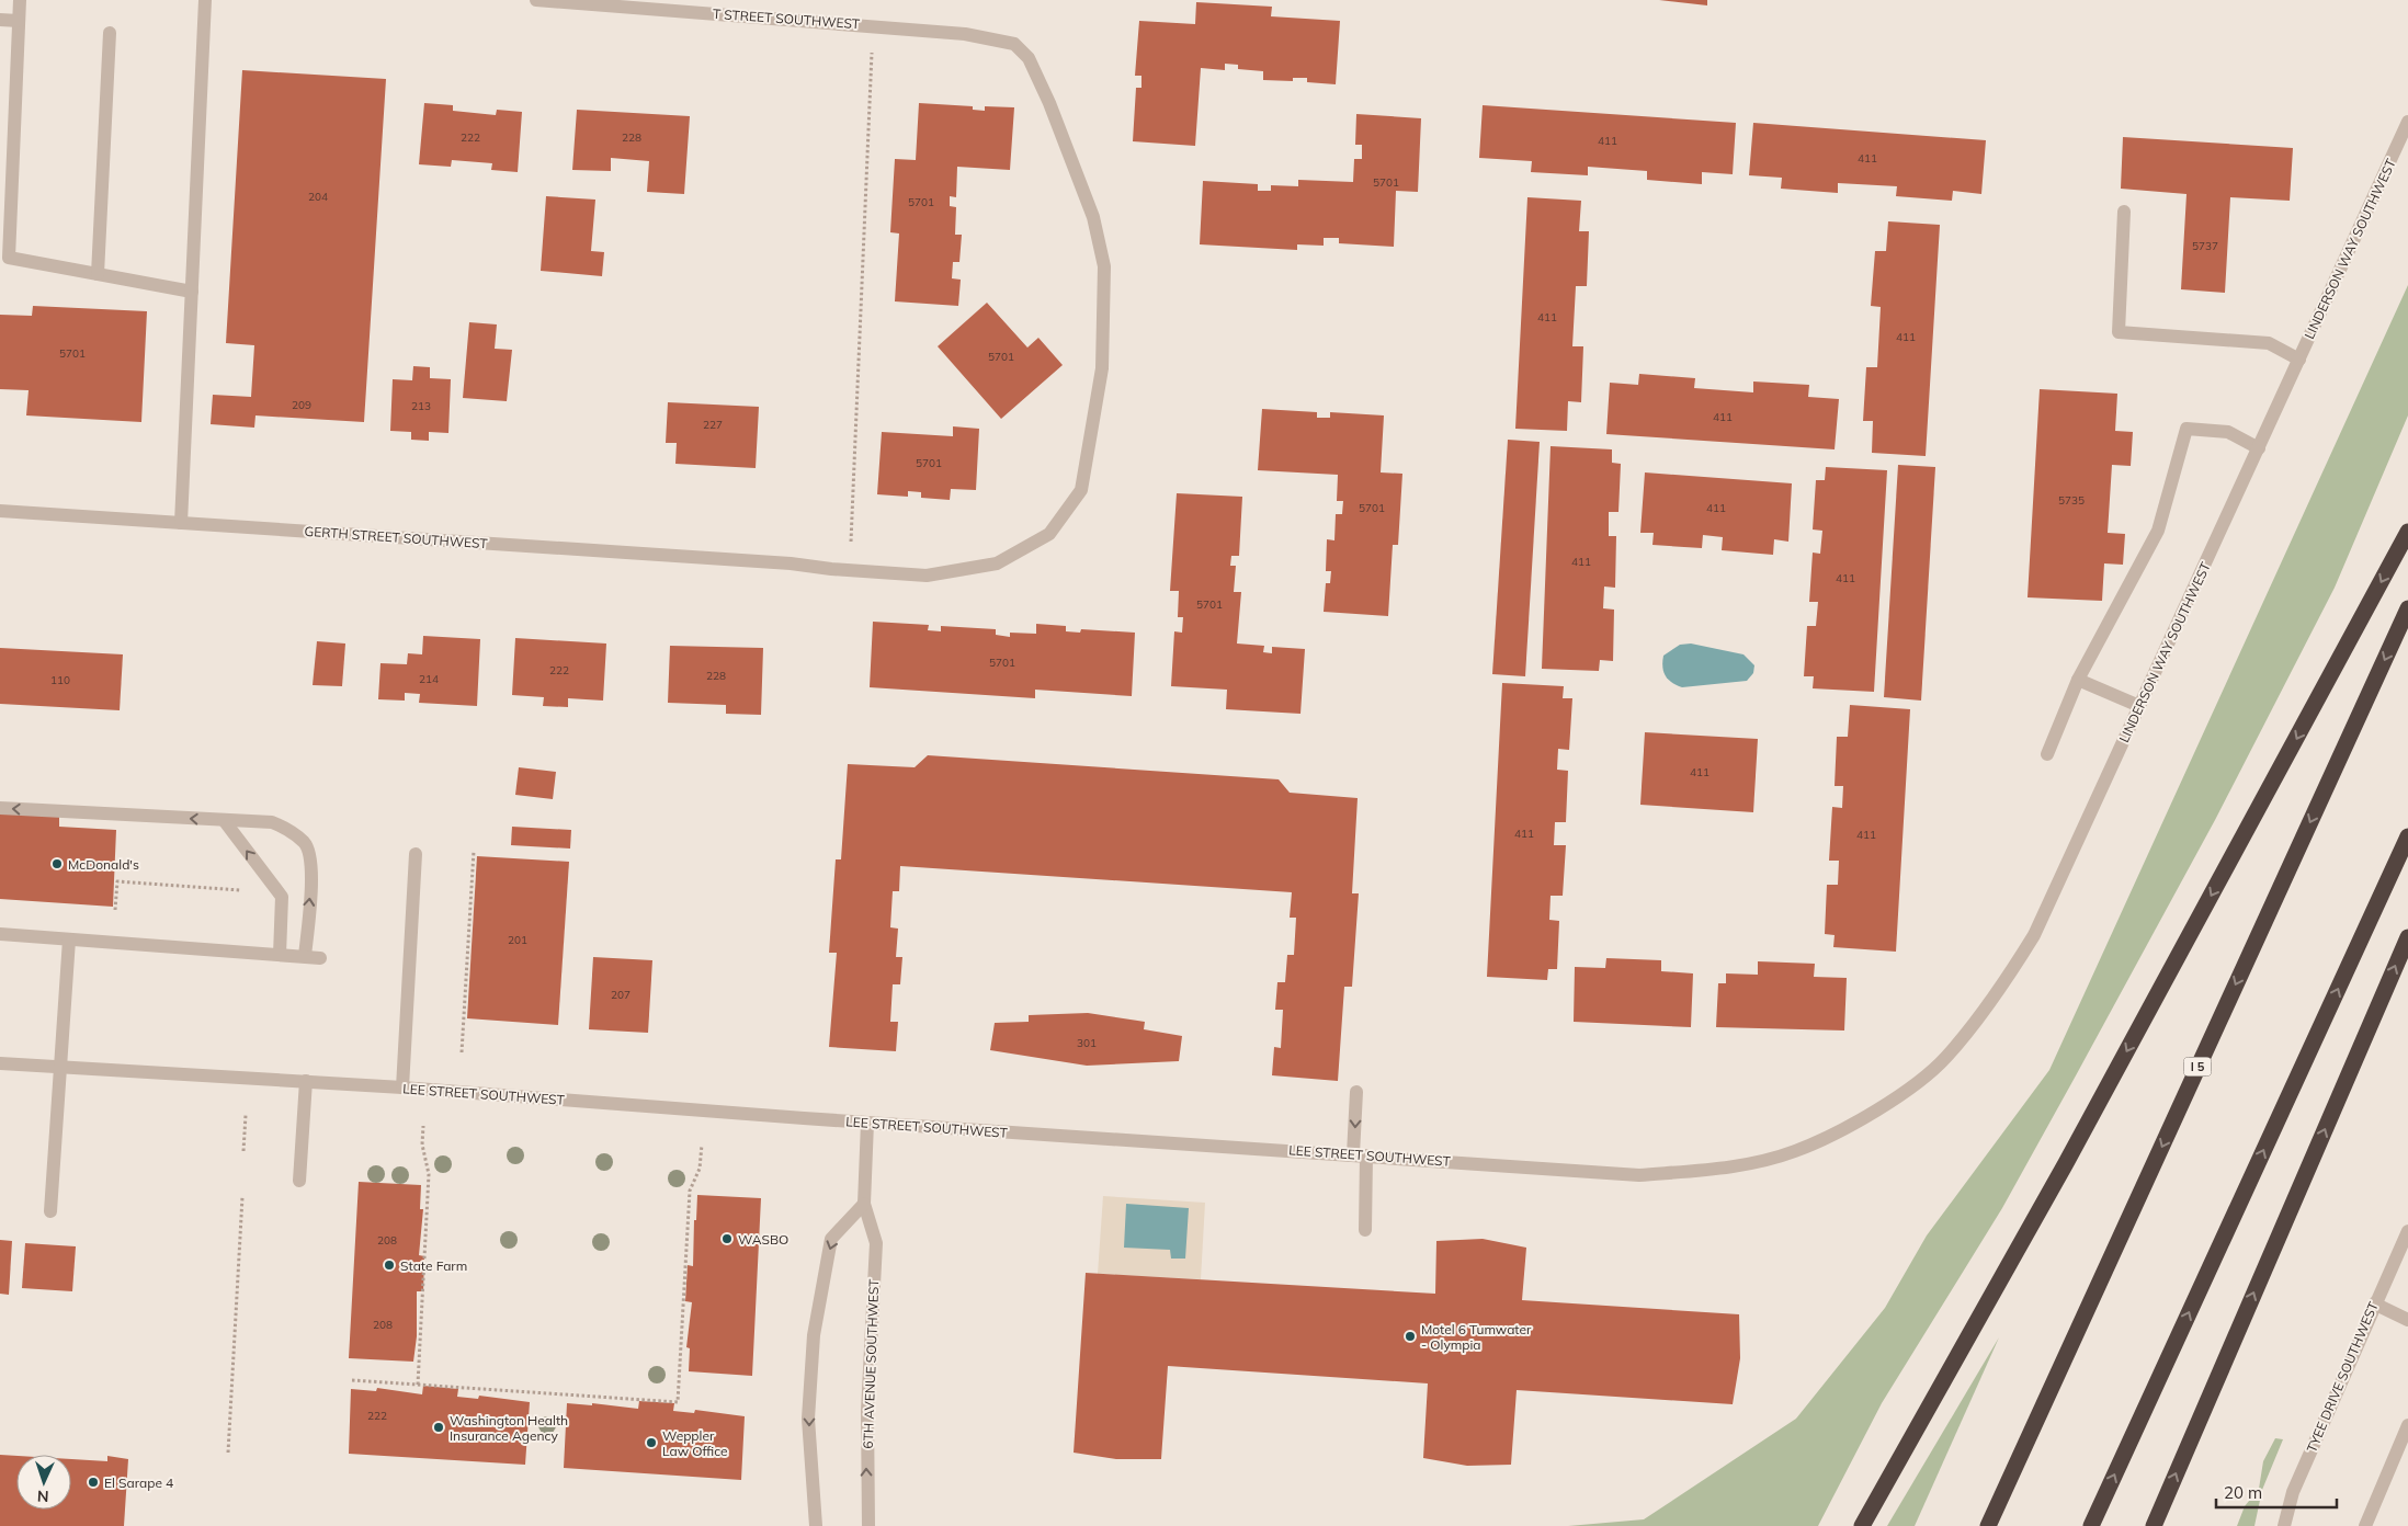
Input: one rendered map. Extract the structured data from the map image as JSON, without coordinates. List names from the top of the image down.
{
  "streets": {
    "highway": ["I 5"],
    "street": [
      "T STREET SOUTHWEST",
      "LINDERSON WAY SOUTHWEST",
      "GERTH STREET SOUTHWEST",
      "LEE STREET SOUTHWEST",
      "6TH AVENUE SOUTHWEST",
      "TYEE DRIVE SOUTHWEST"
    ]
  },
  "crossings": [
    ["LINDERSON WAY SOUTHWEST", "LEE STREET SOUTHWEST"],
    ["LEE STREET SOUTHWEST", "6TH AVENUE SOUTHWEST"]
  ],
  "places": [
    "McDonald's",
    "WASBO",
    "State Farm",
    "Motel 6 Tumwater - Olympia",
    "Washington Health Insurance Agency",
    "Weppler Law Office",
    "El Sarape 4"
  ],
  "house_numbers": [
    "222",
    "228",
    "411",
    "411",
    "5701",
    "204",
    "5701",
    "5737",
    "411",
    "411",
    "5701",
    "5701",
    "209",
    "213",
    "411",
    "227",
    "5701",
    "5735",
    "5701",
    "411",
    "411",
    "411",
    "5701",
    "5701",
    "222",
    "228",
    "214",
    "110",
    "411",
    "411",
    "411",
    "201",
    "207",
    "301",
    "208",
    "208",
    "222"
  ],
  "scale_bar": "20 m",
  "north": "bottom"
}
